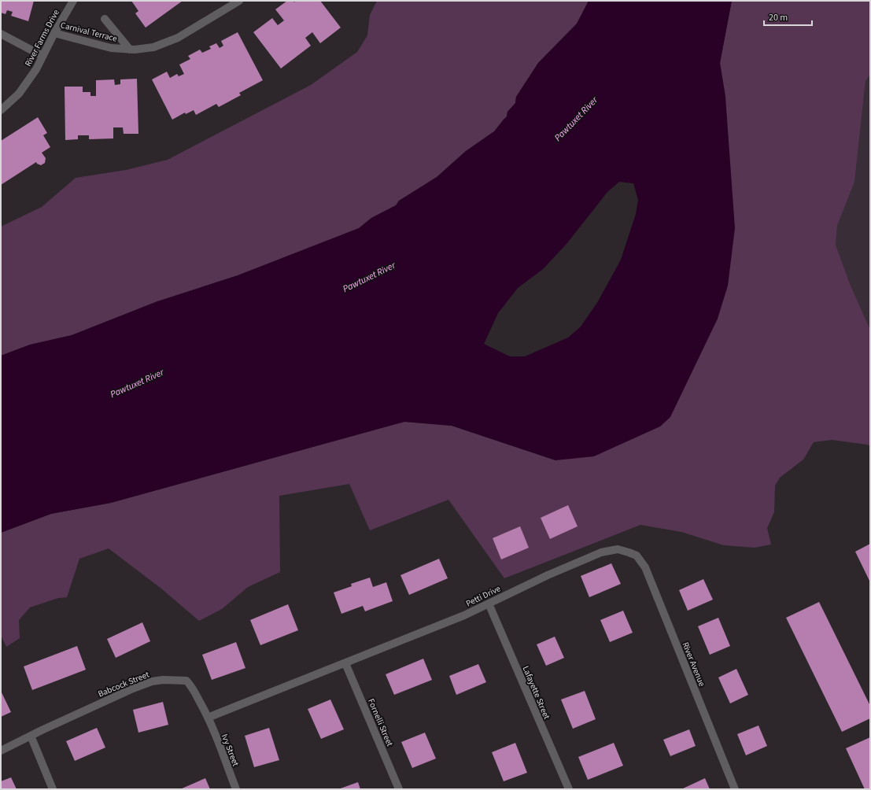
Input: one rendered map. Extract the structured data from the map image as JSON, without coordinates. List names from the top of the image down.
{
  "streets": {
    "street": [
      "Carnival Terrace",
      "River Farms Drive",
      "Petti Drive",
      "River Avenue",
      "Babcock Street",
      "Lafayette Street",
      "Fornelli Street",
      "Ivy Street"
    ]
  },
  "crossings": [
    ["Carnival Terrace", "River Farms Drive"],
    ["Petti Drive", "River Avenue"],
    ["Petti Drive", "Lafayette Street"],
    ["Petti Drive", "Fornelli Street"],
    ["Babcock Street", "Ivy Street"]
  ],
  "water": ["Pawtuxet River"],
  "scale_bar": "20 m"
}
